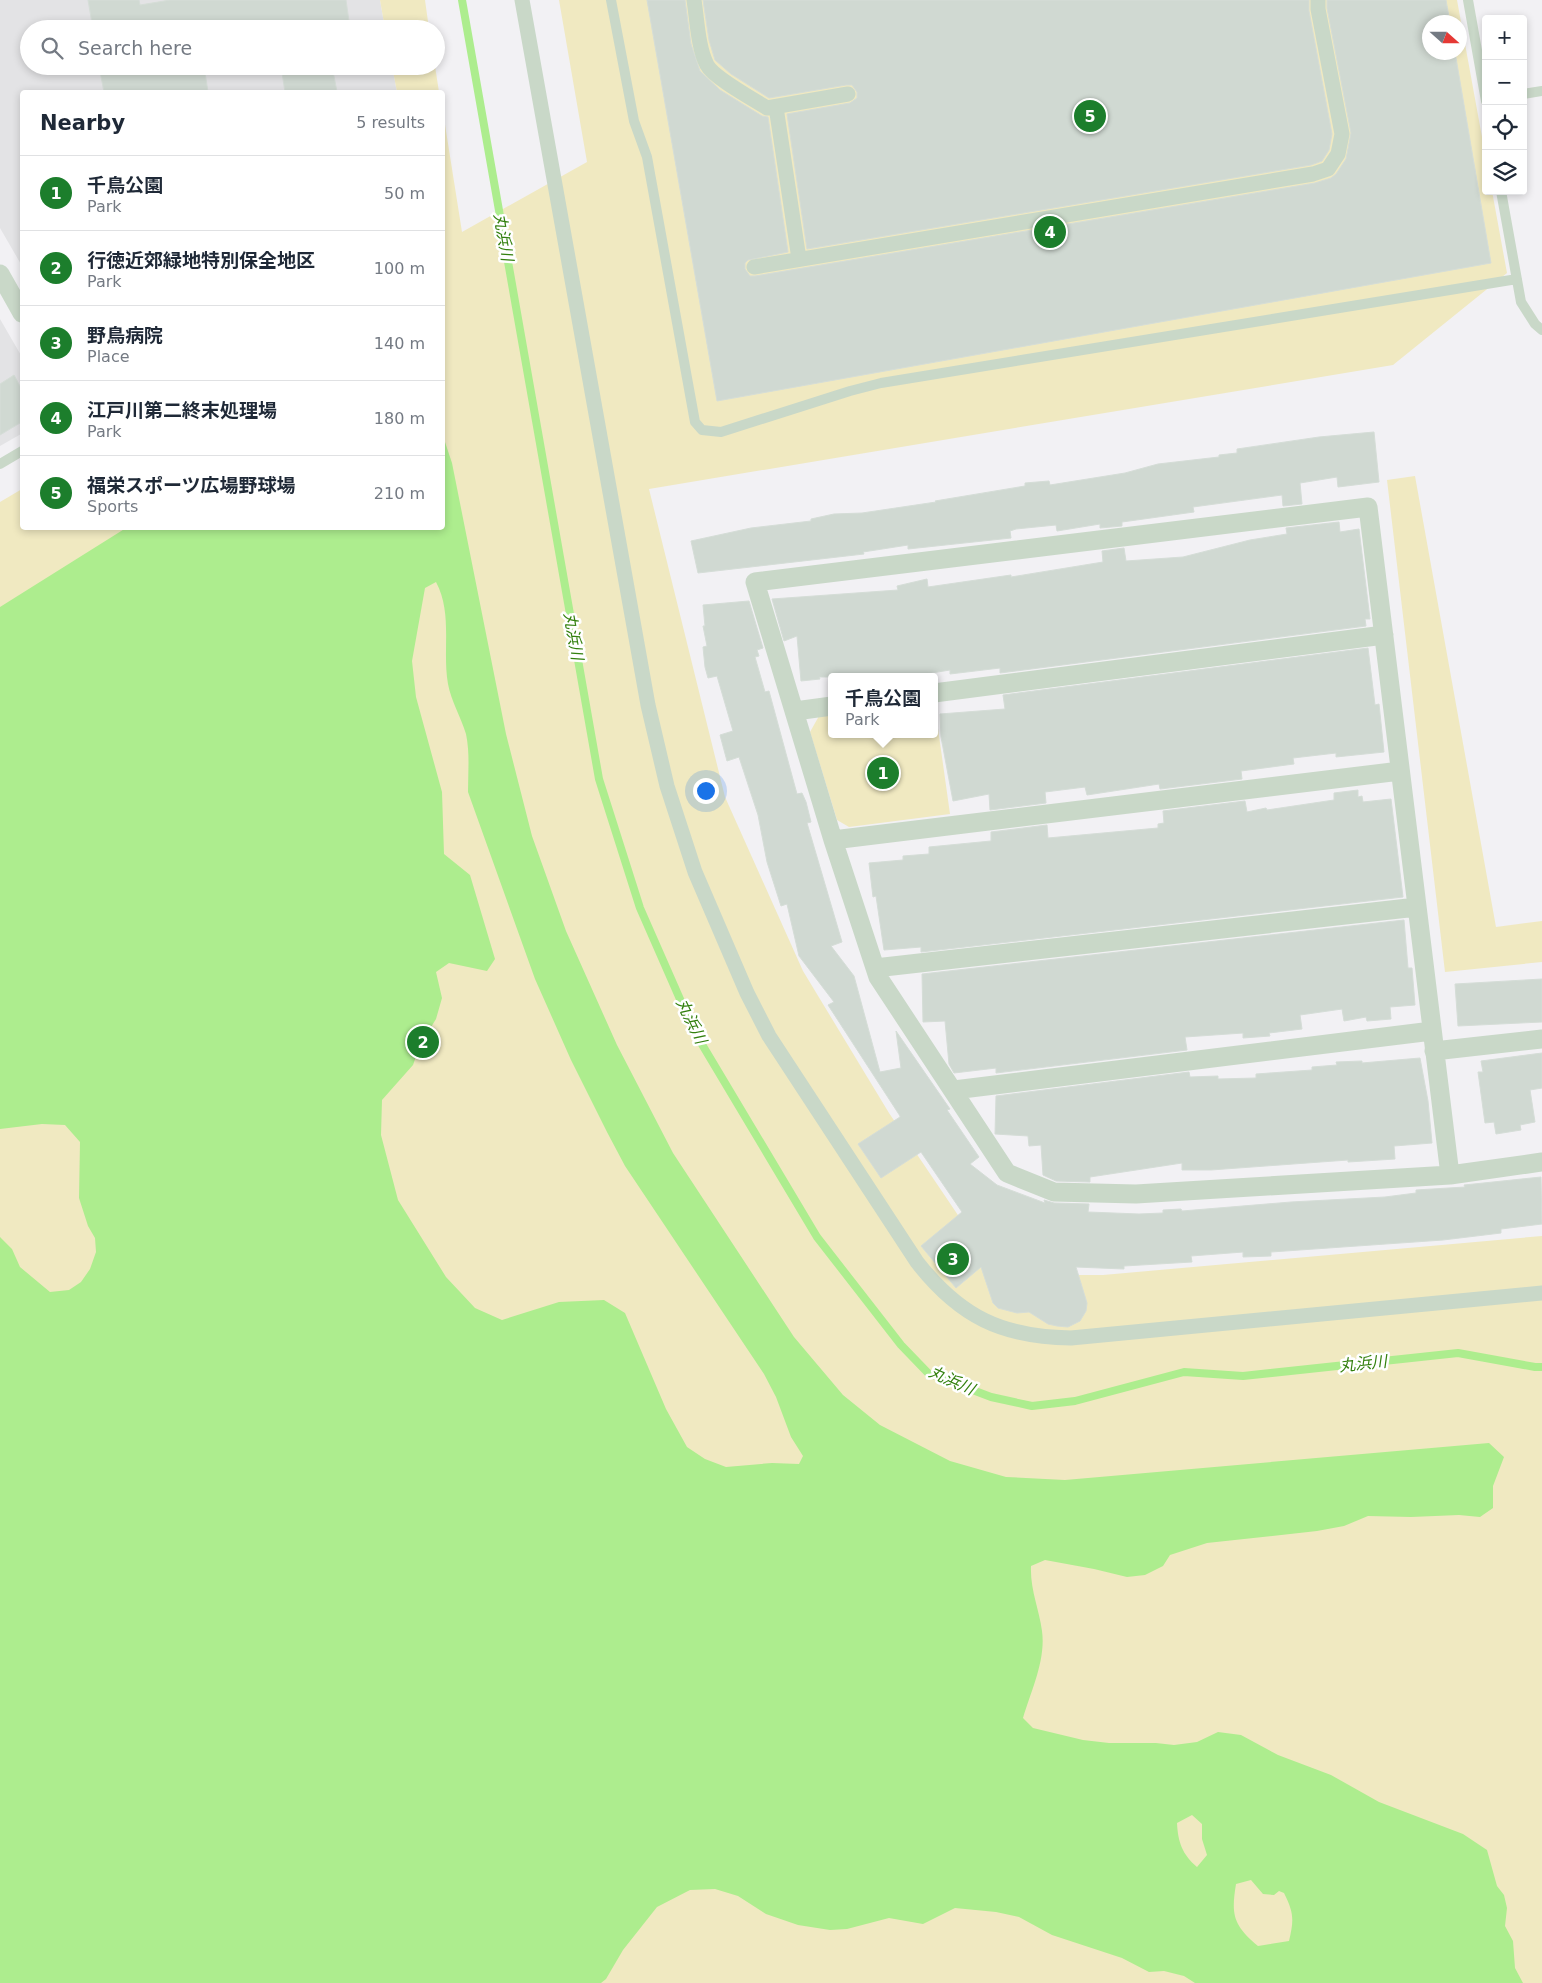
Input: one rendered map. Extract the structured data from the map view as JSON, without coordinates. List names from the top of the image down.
{
  "water": ["丸浜川"],
  "north": "right",
  "page": {
    "map_buttons": ["+", "−"],
    "search": "Search here",
    "heading": ["Nearby", "5 results"],
    "pins": [
      "5",
      "4",
      "1",
      "2",
      "3"
    ],
    "list": [
      {
        "mark": "1",
        "name": "千鳥公園",
        "note": "Park",
        "value": "50 m"
      },
      {
        "mark": "2",
        "name": "行徳近郊緑地特別保全地区",
        "note": "Park",
        "value": "100 m"
      },
      {
        "mark": "3",
        "name": "野鳥病院",
        "note": "Place",
        "value": "140 m"
      },
      {
        "mark": "4",
        "name": "江戸川第二終末処理場",
        "note": "Park",
        "value": "180 m"
      },
      {
        "mark": "5",
        "name": "福栄スポーツ広場野球場",
        "note": "Sports",
        "value": "210 m"
      }
    ],
    "popup": ["千鳥公園", "Park"]
  }
}
